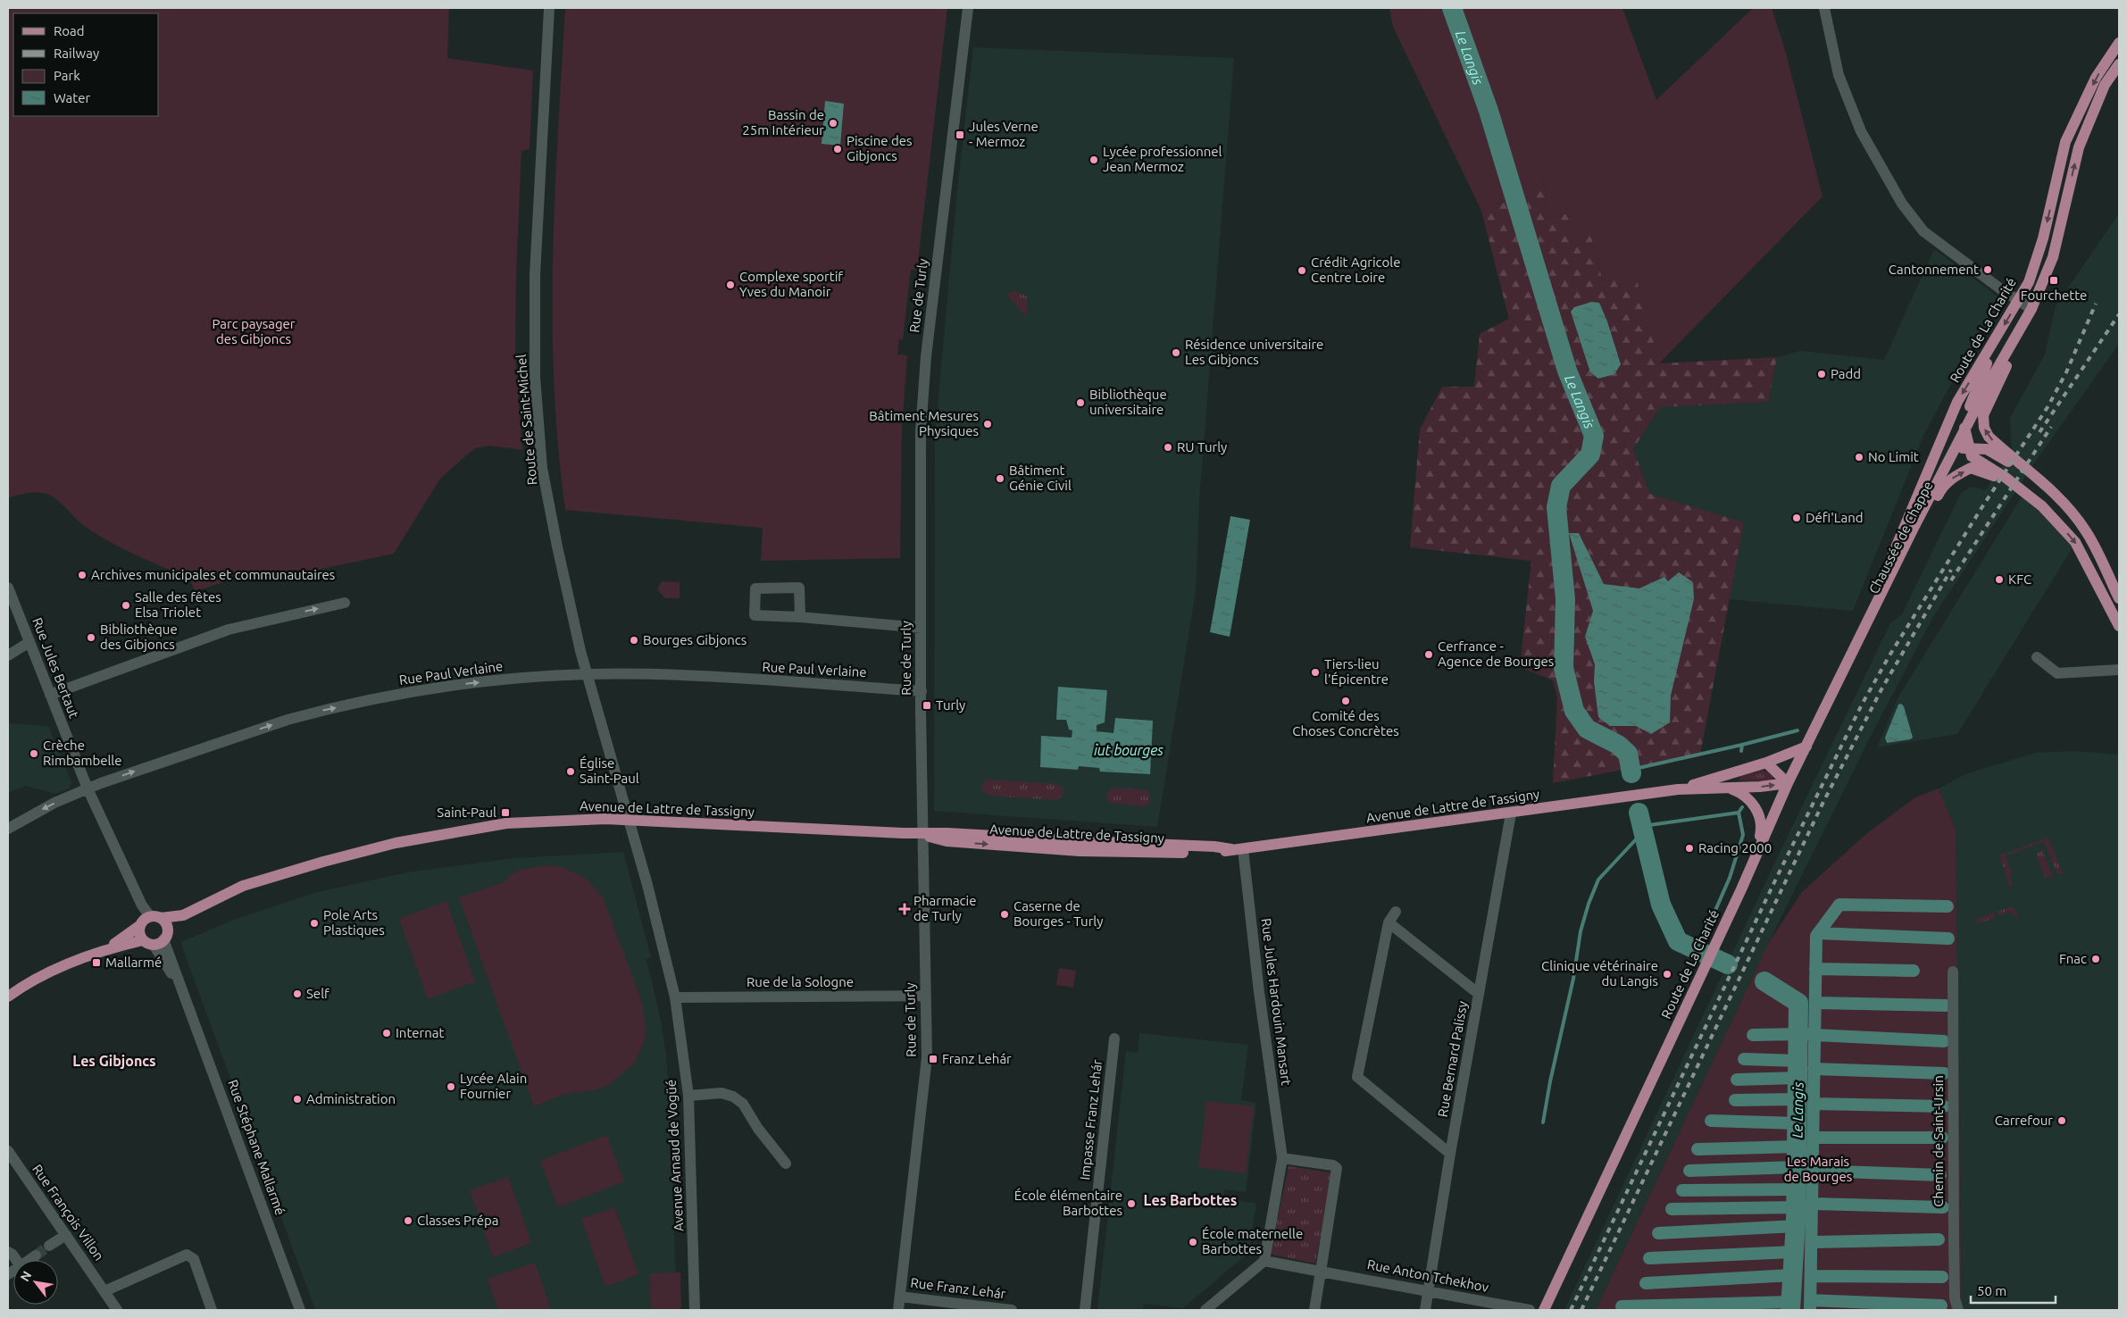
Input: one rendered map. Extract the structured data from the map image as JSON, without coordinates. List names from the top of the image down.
{
  "streets": {
    "main road": ["Route de La Charité", "Chaussée de Chappe", "Avenue de Lattre de Tassigny"],
    "street": [
      "Rue de Turly",
      "Route de Saint-Michel",
      "Rue Jules Bertaut",
      "Rue Paul Verlaine",
      "Rue de la Sologne",
      "Rue Jules Hardouin Mansart",
      "Rue Bernard Palissy",
      "Impasse Franz Lehár",
      "Chemin de Saint-Ursin",
      "Rue Stéphane Mallarmé",
      "Avenue Arnaud de Vogüé",
      "Rue François Villon",
      "Rue Anton Tchekhov",
      "Rue Franz Lehár"
    ]
  },
  "crossings": [
    ["Rue de Turly", "Rue Paul Verlaine"],
    ["Rue de Turly", "Avenue de Lattre de Tassigny"],
    ["Rue de Turly", "Rue de la Sologne"],
    ["Rue de Turly", "Rue Franz Lehár"],
    ["Route de La Charité", "Chaussée de Chappe"],
    ["Route de La Charité", "Avenue de Lattre de Tassigny"],
    ["Route de Saint-Michel", "Rue Paul Verlaine"],
    ["Route de Saint-Michel", "Avenue de Lattre de Tassigny"],
    ["Route de Saint-Michel", "Avenue Arnaud de Vogüé"],
    ["Rue Jules Bertaut", "Rue Paul Verlaine"],
    ["Rue Jules Bertaut", "Avenue de Lattre de Tassigny"],
    ["Avenue de Lattre de Tassigny", "Rue Jules Hardouin Mansart"],
    ["Avenue de Lattre de Tassigny", "Rue Bernard Palissy"],
    ["Avenue de Lattre de Tassigny", "Rue Stéphane Mallarmé"],
    ["Avenue de Lattre de Tassigny", "Avenue Arnaud de Vogüé"],
    ["Rue de la Sologne", "Avenue Arnaud de Vogüé"],
    ["Rue Jules Hardouin Mansart", "Rue Anton Tchekhov"],
    ["Rue Bernard Palissy", "Rue Anton Tchekhov"]
  ],
  "districts": ["Les Gibjoncs", "Les Barbottes"],
  "water": ["Le Langis", "iut bourges"],
  "parks": ["Parc paysager des Gibjoncs", "Les Marais de Bourges"],
  "places": {
    "other": [
      "Bassin de 25m Intérieur",
      "Piscine des Gibjoncs",
      "Lycée professionnel Jean Mermoz",
      "Cantonnement",
      "Crédit Agricole Centre Loire",
      "Complexe sportif Yves du Manoir",
      "Résidence universitaire Les Gibjoncs",
      "Padd",
      "Bibliothèque universitaire",
      "Bâtiment Mesures Physiques",
      "RU Turly",
      "No Limit",
      "Bâtiment Génie Civil",
      "Défi'Land",
      "Archives municipales et communautaires",
      "KFC",
      "Salle des fêtes Elsa Triolet",
      "Bibliothèque des Gibjoncs",
      "Bourges Gibjoncs",
      "Cerfrance - Agence de Bourges",
      "Tiers-lieu l'Épicentre",
      "Comité des Choses Concrètes",
      "Crèche Rimbambelle",
      "Église Saint-Paul",
      "Racing 2000",
      "Caserne de Bourges - Turly",
      "Pole Arts Plastiques",
      "Fnac",
      "Clinique vétérinaire du Langis",
      "Self",
      "Internat",
      "Lycée Alain Fournier",
      "Administration",
      "Carrefour",
      "École élémentaire Barbottes",
      "Classes Prépa",
      "École maternelle Barbottes"
    ],
    "transit": [
      "Jules Verne - Mermoz",
      "Fourchette",
      "Turly",
      "Saint-Paul",
      "Mallarmé",
      "Franz Lehár"
    ],
    "health": ["Pharmacie de Turly"]
  },
  "legend": [
    "Road",
    "Railway",
    "Park",
    "Water"
  ],
  "scale_bar": "50 m",
  "north": "top left"
}
